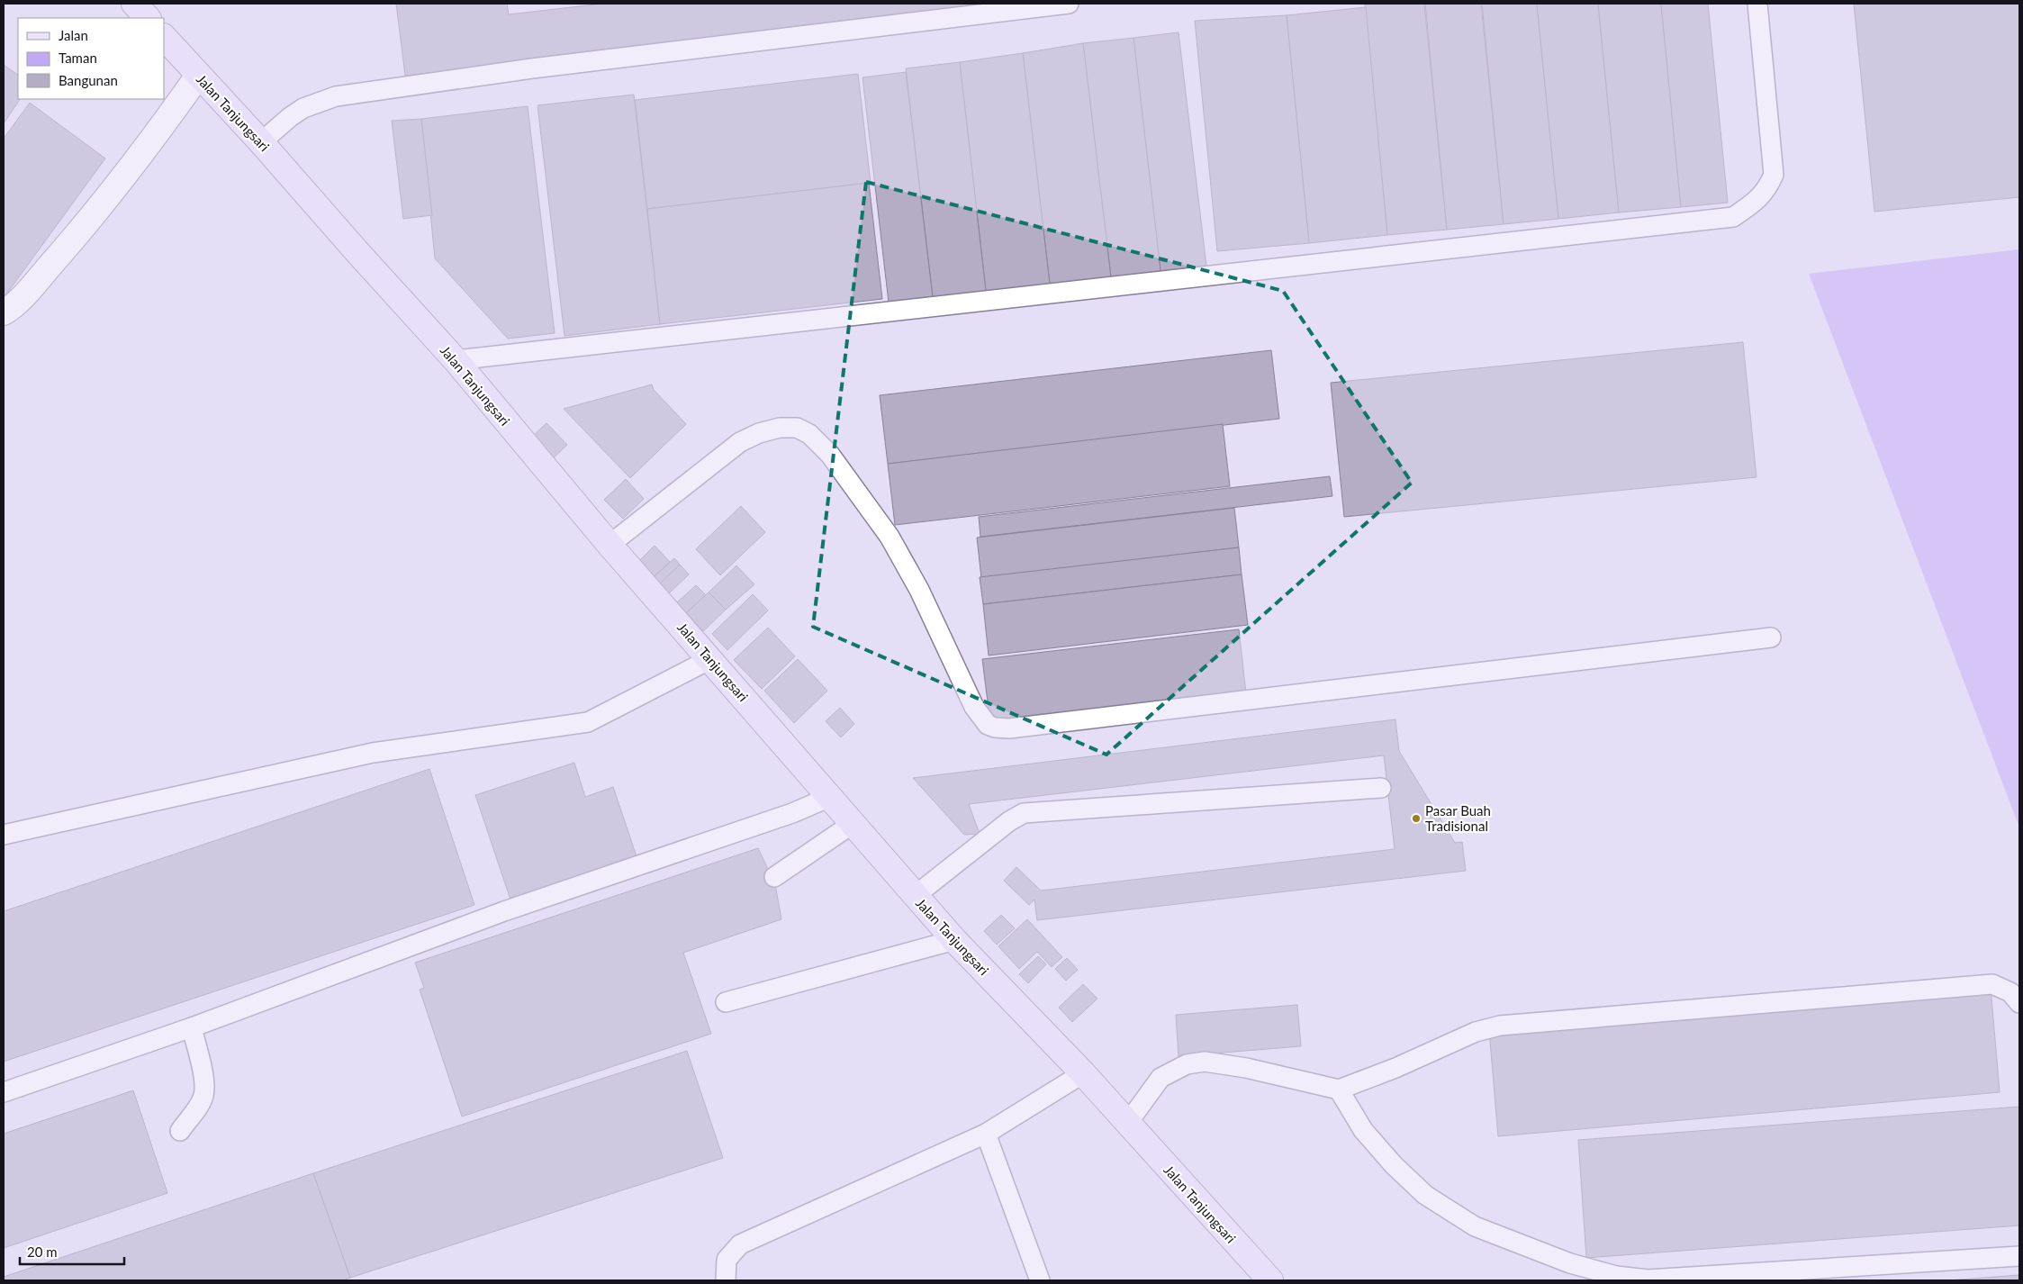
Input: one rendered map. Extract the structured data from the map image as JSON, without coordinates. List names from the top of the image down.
{
  "streets": {
    "main road": ["Jalan Tanjungsari"]
  },
  "places": ["Pasar Buah Tradisional"],
  "legend": ["Jalan", "Taman", "Bangunan"],
  "scale_bar": "20 m"
}
